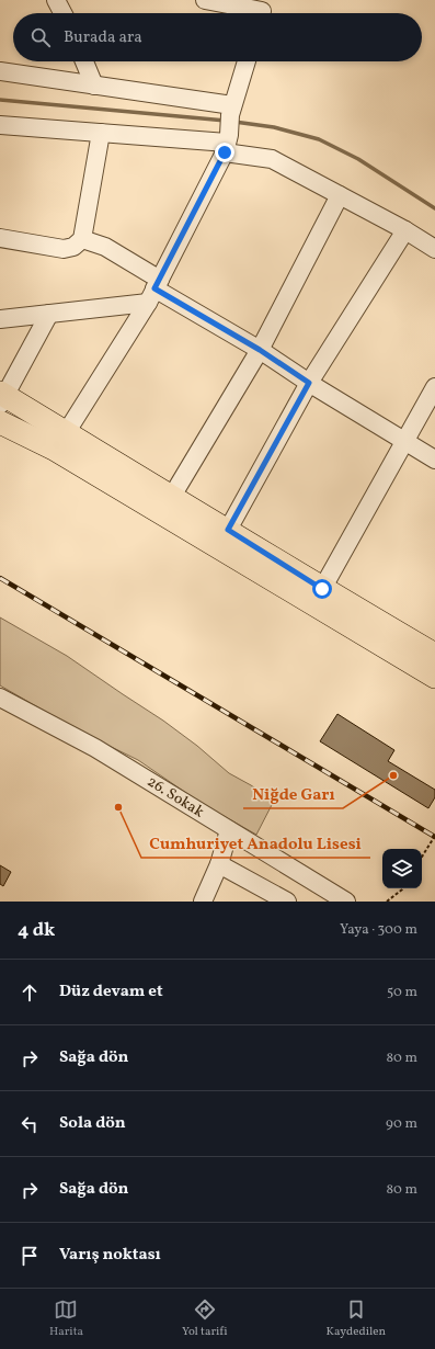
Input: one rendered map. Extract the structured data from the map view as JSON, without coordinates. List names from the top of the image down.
{
  "streets": {
    "street": ["26. Sokak"]
  },
  "places": ["Niğde Garı", "Cumhuriyet Anadolu Lisesi"],
  "page": {
    "search": "Burada ara",
    "heading": ["4 dk", "Yaya · 300 m"],
    "list": [
      ["Düz devam et", "50 m"],
      ["Sağa dön", "80 m"],
      ["Sola dön", "90 m"],
      ["Sağa dön", "80 m"],
      "Varış noktası"
    ],
    "nav": ["Harita", "Yol tarifi", "Kaydedilen"]
  }
}
